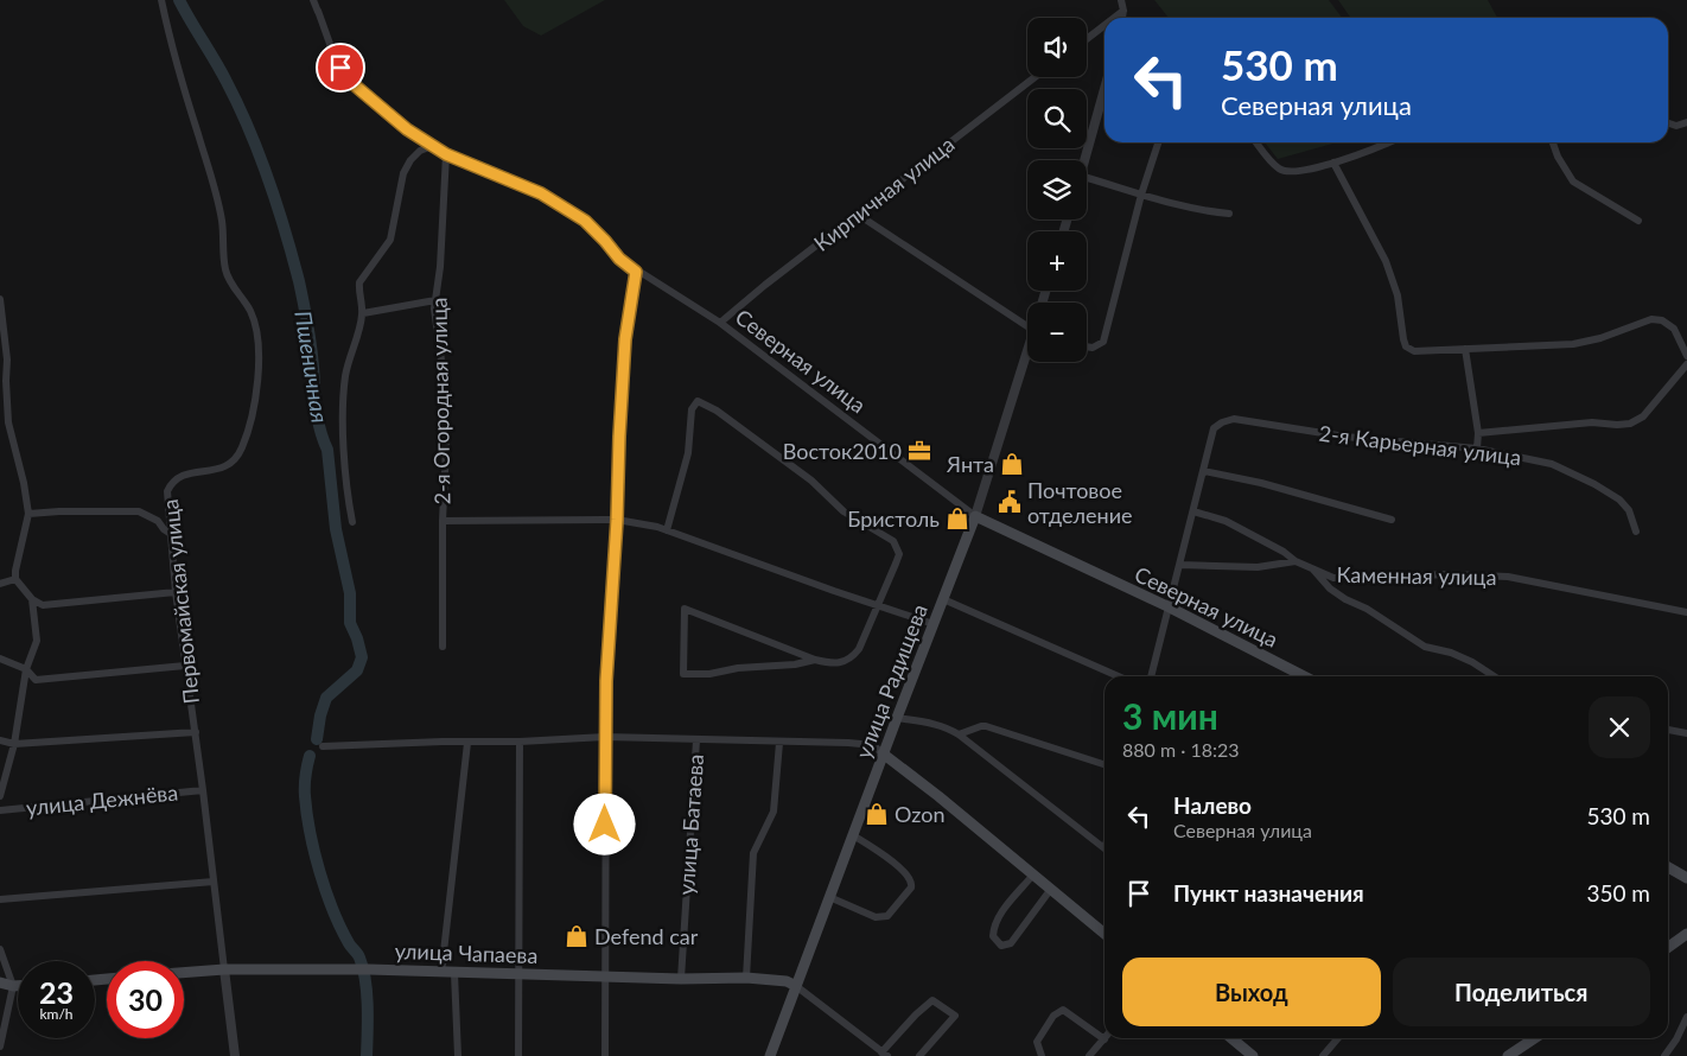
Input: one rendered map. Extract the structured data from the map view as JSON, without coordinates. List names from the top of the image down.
{
  "streets": {
    "main road": ["Северная улица", "улица Радищева", "улица Чапаева"],
    "street": [
      "Кирпичная улица",
      "2-я Огородная улица",
      "2-я Карьерная улица",
      "Каменная улица",
      "Первомайская улица",
      "улица Дежнёва",
      "улица Батаева"
    ]
  },
  "crossings": [
    ["Кирпичная улица", "Северная улица"],
    ["Северная улица", "2-я Огородная улица"],
    ["Северная улица", "улица Радищева"],
    ["Первомайская улица", "улица Дежнёва"],
    ["Первомайская улица", "улица Чапаева"],
    ["улица Радищева", "улица Чапаева"],
    ["улица Батаева", "улица Чапаева"]
  ],
  "water": ["Пшеничная"],
  "places": {
    "office": ["Восток2010"],
    "shop": [
      "Янта",
      "Бристоль",
      "Ozon",
      "Defend car"
    ],
    "public building": ["Почтовое отделение"]
  },
  "page": {
    "map_buttons": ["+", "−"],
    "turn": ["530 m", "Северная улица"],
    "heading": ["3 мин", "880 m · 18:23"],
    "list": [
      {
        "name": "Налево",
        "note": "Северная улица",
        "value": "530 m"
      },
      {
        "name": "Пункт назначения",
        "value": "350 m"
      }
    ],
    "buttons": ["Выход", "Поделиться"],
    "speed": "23 km/h",
    "limit": "30"
  }
}
